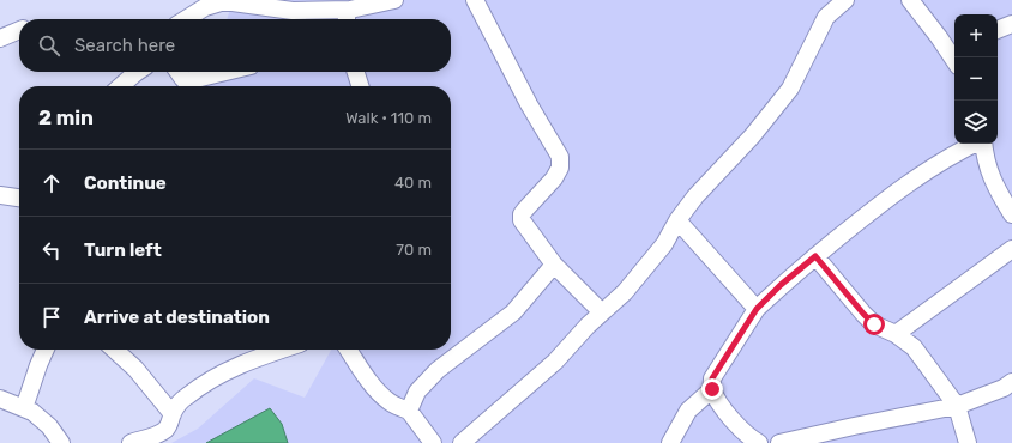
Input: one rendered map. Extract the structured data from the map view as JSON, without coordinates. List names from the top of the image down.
{
  "page": {
    "map_buttons": ["+", "−"],
    "search": "Search here",
    "heading": ["2 min", "Walk · 110 m"],
    "list": [
      ["Continue", "40 m"],
      ["Turn left", "70 m"],
      "Arrive at destination"
    ]
  }
}
